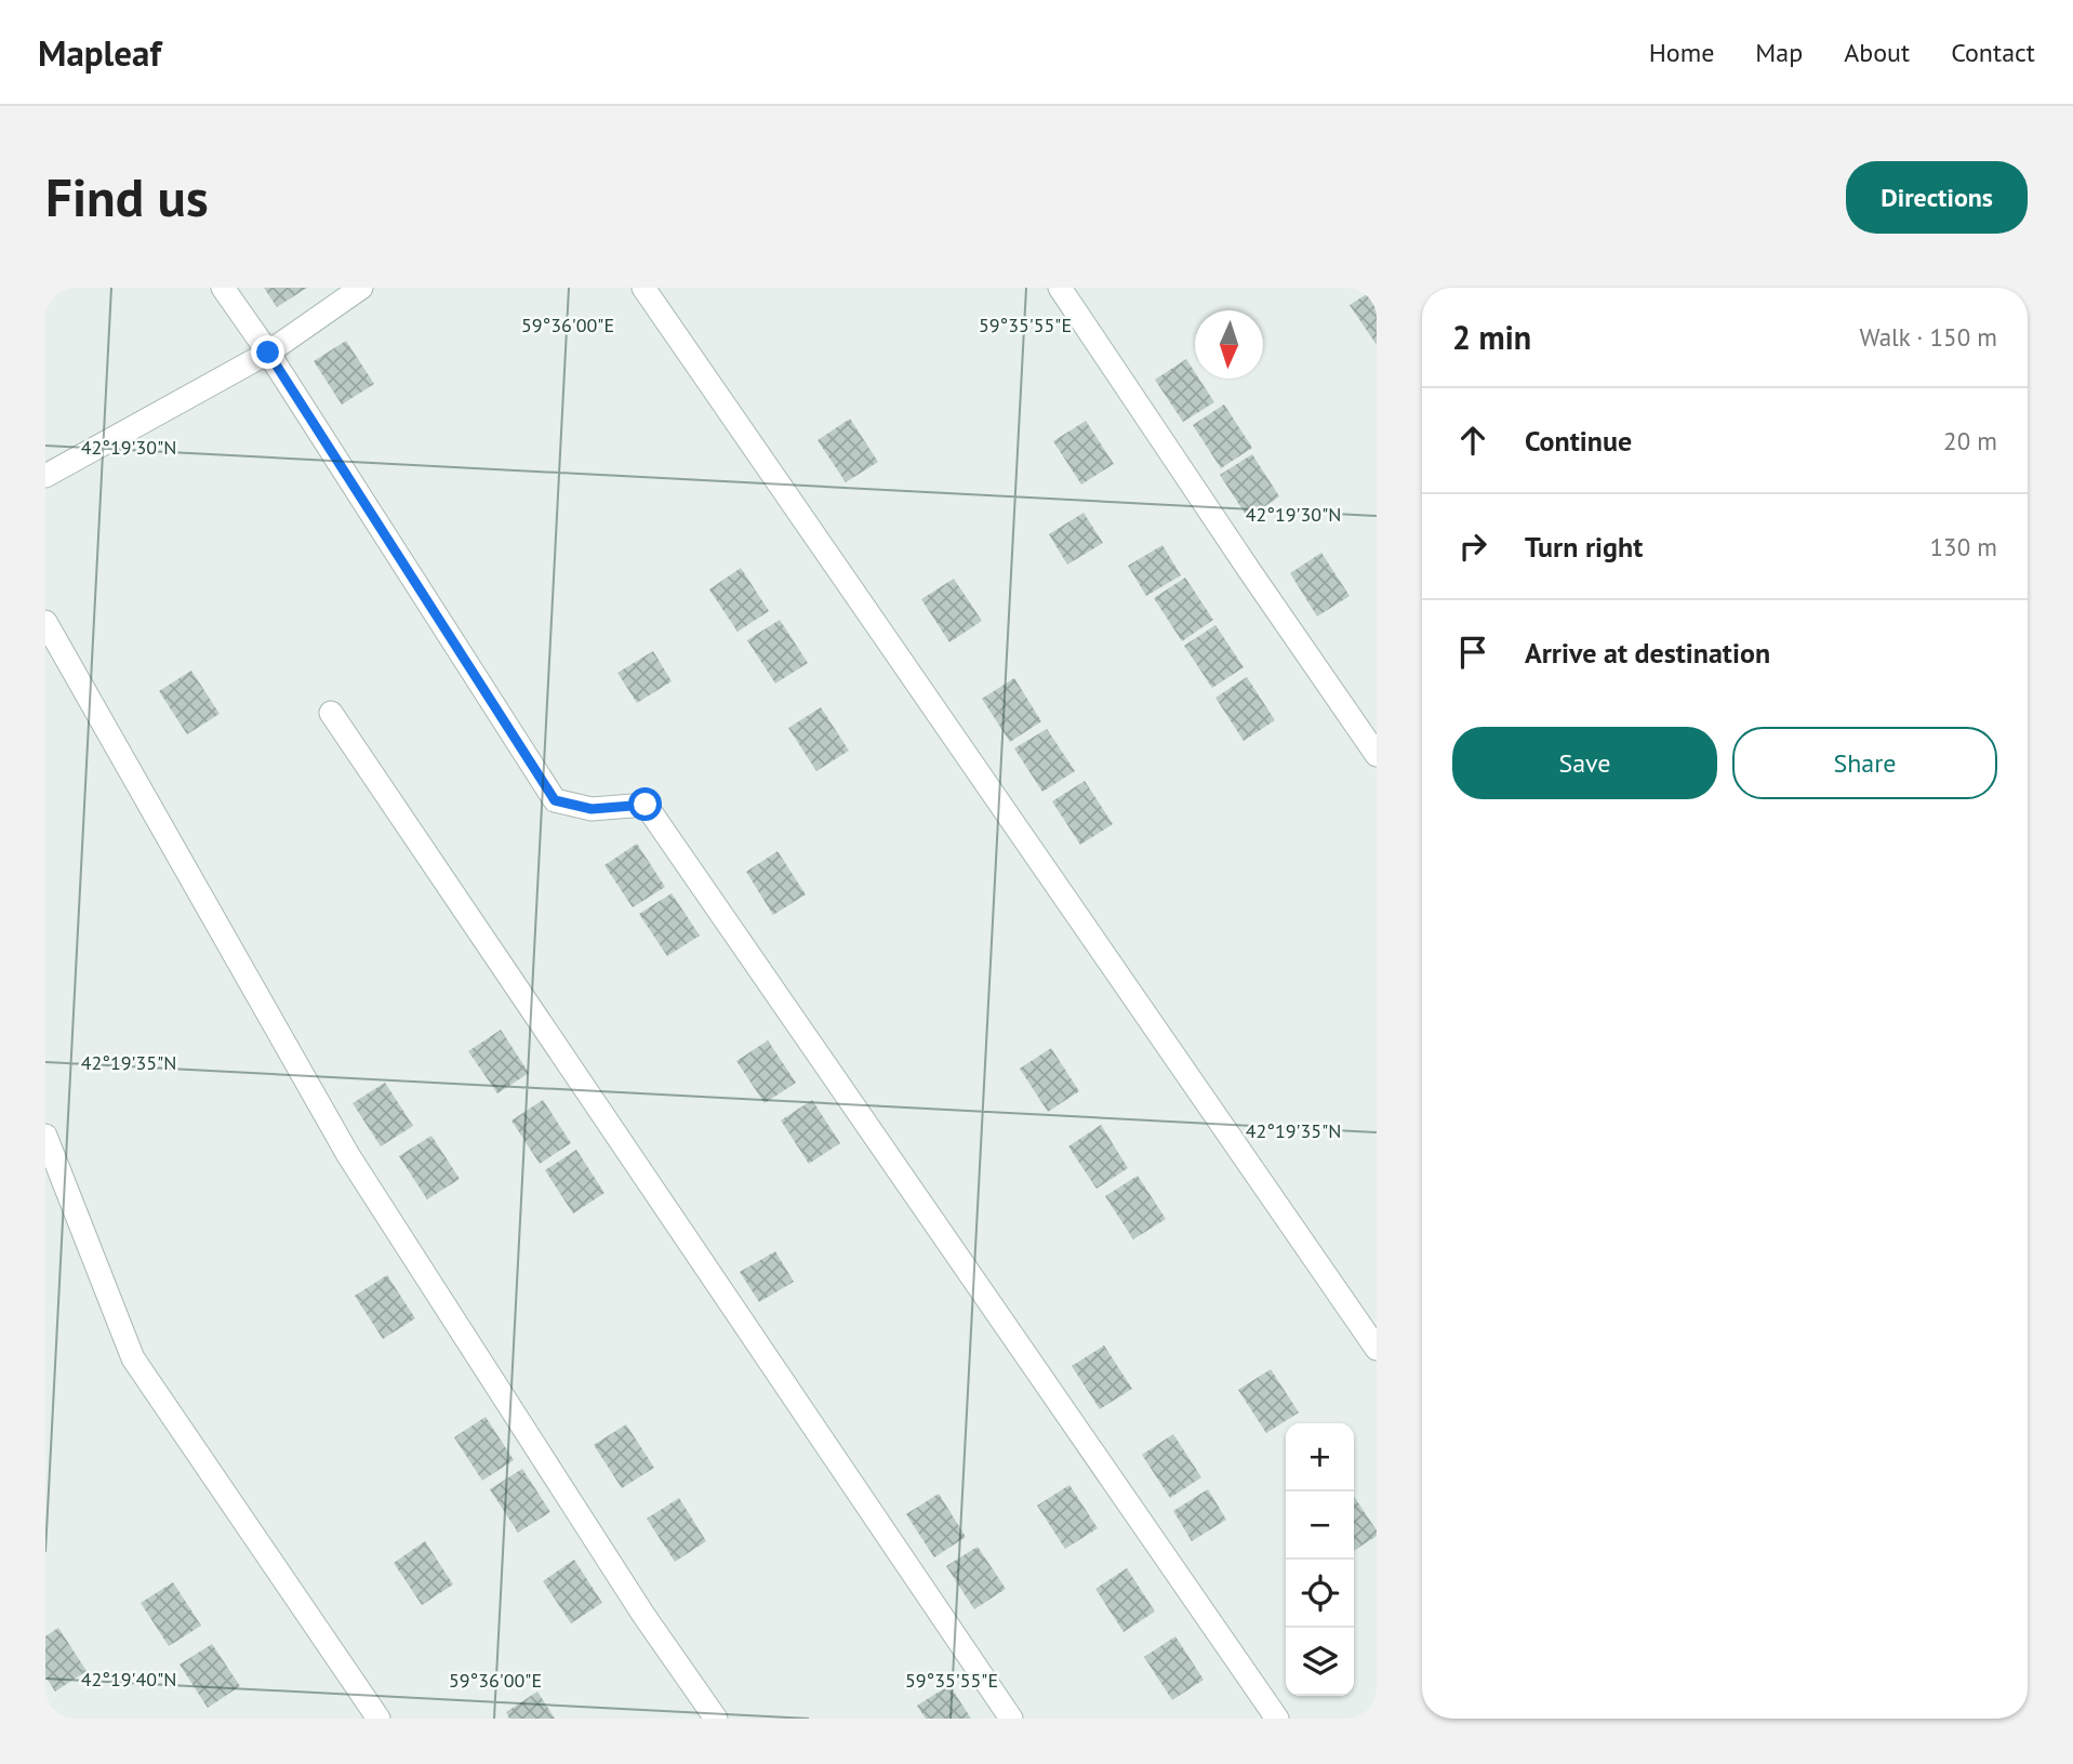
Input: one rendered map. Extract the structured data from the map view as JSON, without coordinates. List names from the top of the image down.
{
  "north": "bottom",
  "page": {
    "header": "Mapleaf",
    "nav": [
      "Home",
      "Map",
      "About",
      "Contact"
    ],
    "buttons": [
      "Directions",
      ["Save", "Share"]
    ],
    "title": "Find us",
    "heading": ["2 min", "Walk · 150 m"],
    "list": [
      ["Continue", "20 m"],
      ["Turn right", "130 m"],
      "Arrive at destination"
    ],
    "map_buttons": ["+", "−"]
  },
  "coordinates": [
    "59°36'00\"E",
    "59°35'55\"E",
    "42°19'30\"N",
    "42°19'35\"N",
    "42°19'40\"N"
  ]
}
